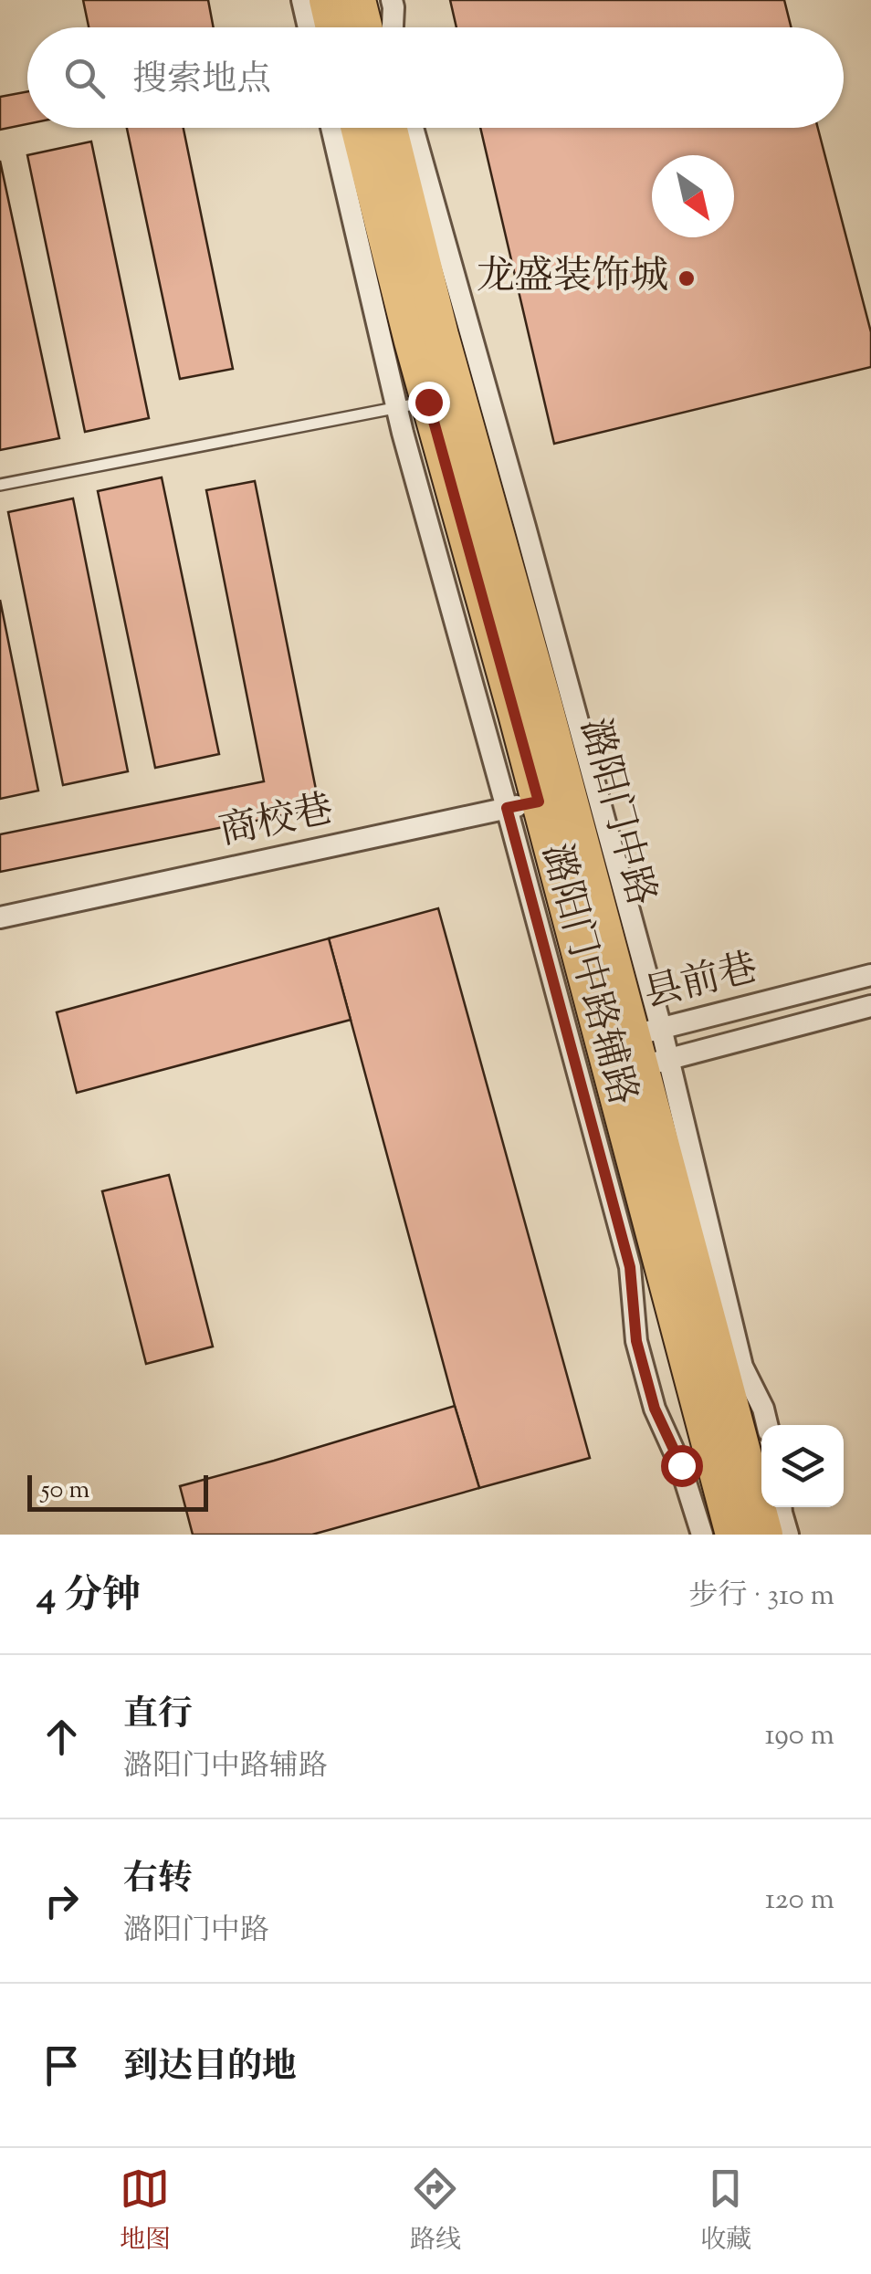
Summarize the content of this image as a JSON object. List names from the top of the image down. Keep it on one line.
{"streets":{"main road":["潞阳门中路"],"street":["商校巷","潞阳门中路辅路","县前巷"]},"crossings":[["潞阳门中路","商校巷"],["潞阳门中路","潞阳门中路辅路"],["潞阳门中路","县前巷"],["商校巷","潞阳门中路辅路"],["潞阳门中路辅路","县前巷"]],"places":["龙盛装饰城"],"scale_bar":"50 m","north":"bottom right","page":{"search":"搜索地点","scale":"50 m","heading":["4 分钟","步行 · 310 m"],"list":[["直行","潞阳门中路辅路","190 m"],["右转","潞阳门中路","120 m"],"到达目的地"],"nav":["地图","路线","收藏"]}}
